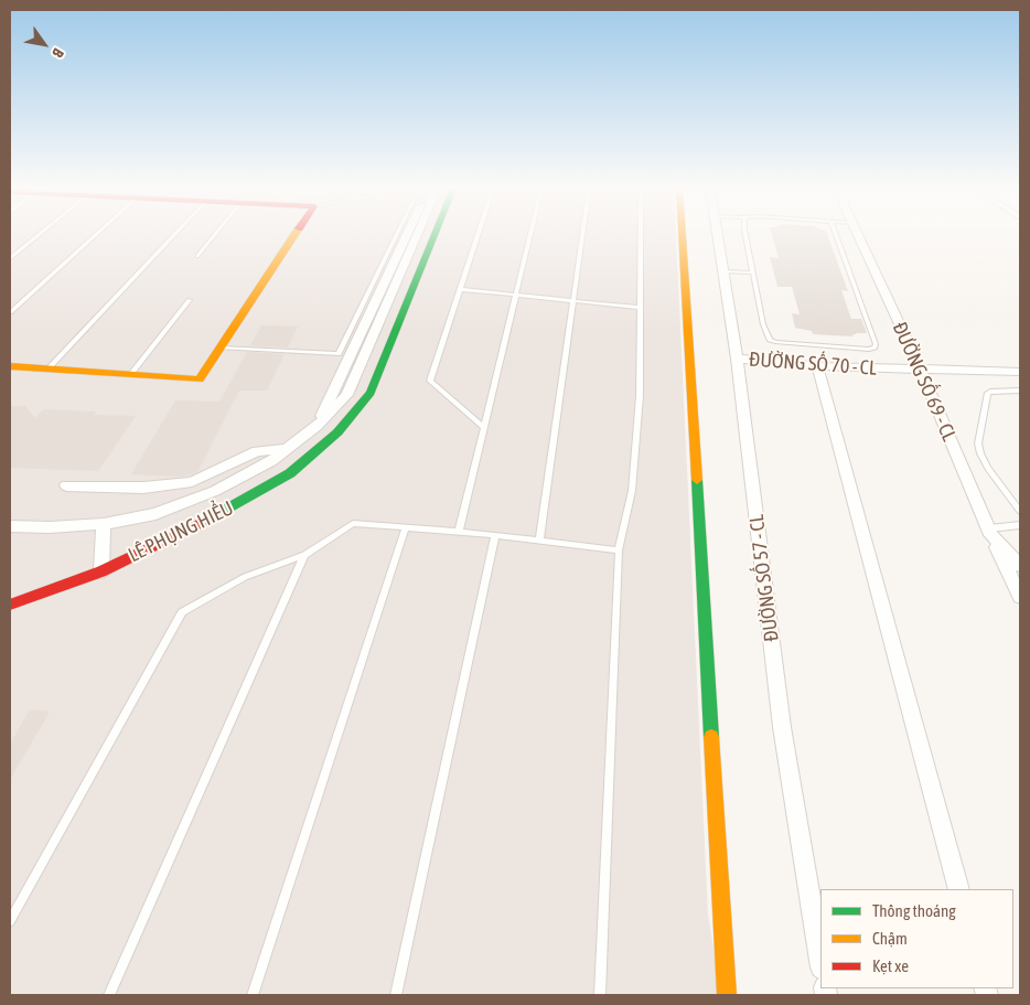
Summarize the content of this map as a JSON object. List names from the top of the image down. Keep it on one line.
{"streets":{"street":["ĐƯỜNG SỐ 70 - CL","ĐƯỜNG SỐ 69 - CL","LÊ PHỤNG HIỂU","ĐƯỜNG SỐ 57 - CL"]},"crossings":[["ĐƯỜNG SỐ 70 - CL","ĐƯỜNG SỐ 69 - CL"],["ĐƯỜNG SỐ 70 - CL","ĐƯỜNG SỐ 57 - CL"]],"legend":["Thông thoáng","Chậm","Kẹt xe"],"north":"bottom right"}
